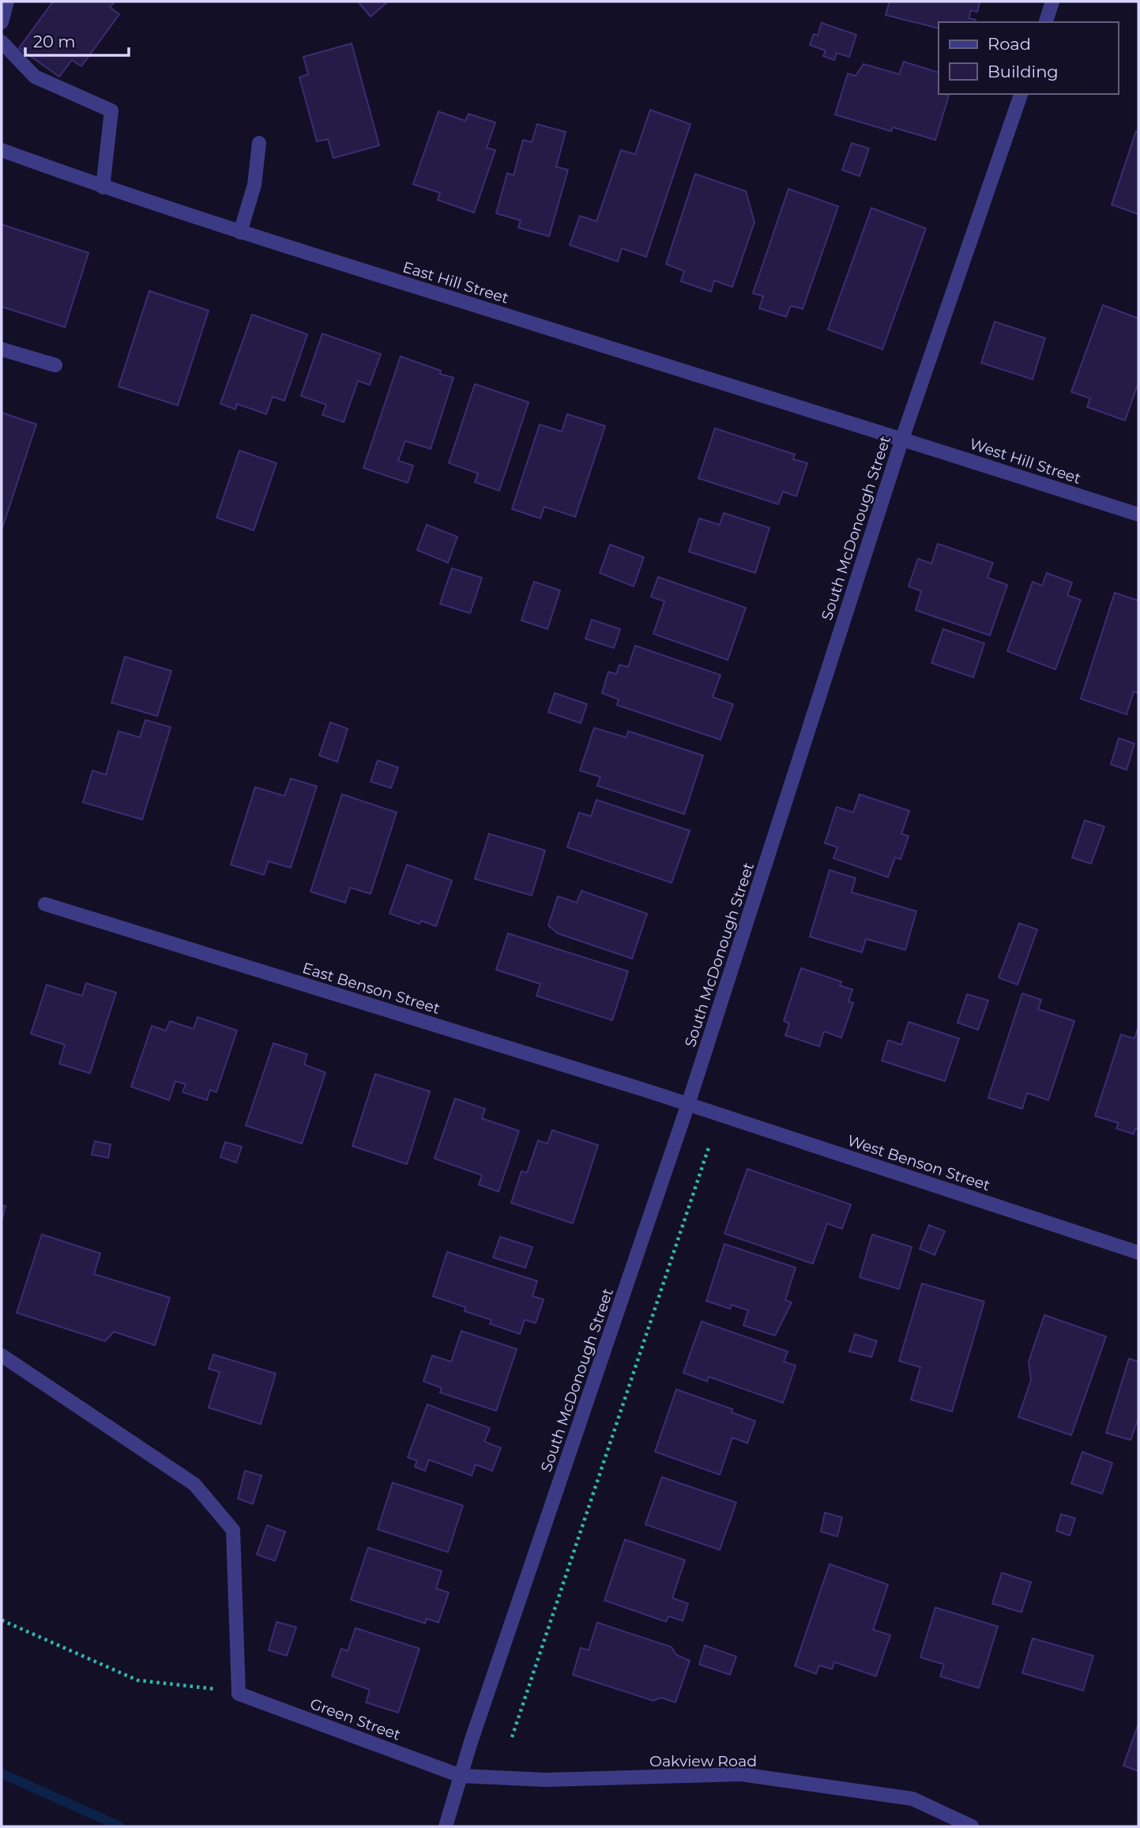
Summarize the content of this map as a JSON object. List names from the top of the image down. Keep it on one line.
{"streets":{"street":["East Hill Street","West Hill Street","South McDonough Street","East Benson Street","West Benson Street","Green Street","Oakview Road"]},"crossings":[["East Hill Street","West Hill Street"],["East Hill Street","South McDonough Street"],["West Hill Street","South McDonough Street"],["South McDonough Street","East Benson Street"],["South McDonough Street","West Benson Street"],["South McDonough Street","Green Street"],["South McDonough Street","Oakview Road"],["East Benson Street","West Benson Street"],["Green Street","Oakview Road"]],"legend":["Road","Building"],"scale_bar":"20 m"}
